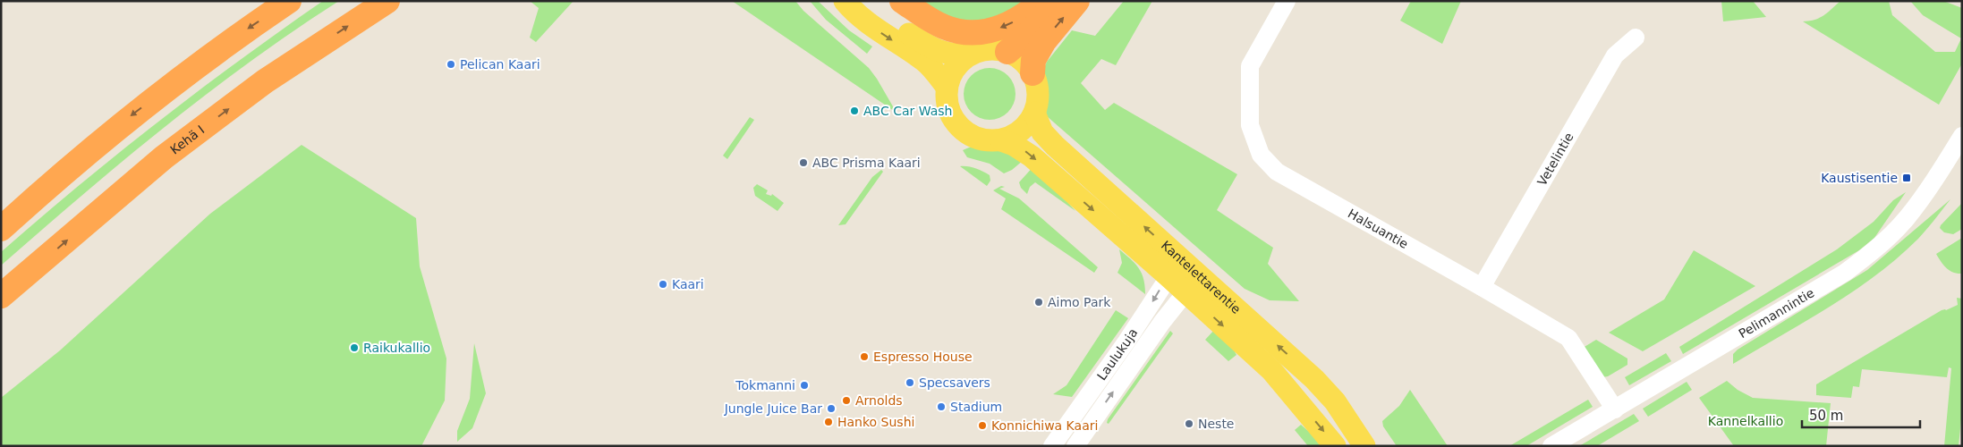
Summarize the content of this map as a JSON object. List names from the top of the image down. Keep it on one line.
{"streets":{"highway":["Kehä I"],"main road":["Kantelettarentie"],"street":["Vetelintie","Halsuantie","Pelimannintie","Laulukuja"]},"crossings":[["Vetelintie","Halsuantie"],["Halsuantie","Pelimannintie"],["Kantelettarentie","Laulukuja"]],"parks":["Kannelkallio"],"places":{"other":["Pelican Kaari","ABC Car Wash","ABC Prisma Kaari","Kaari","Aimo Park","Raikukallio","Espresso House","Specsavers","Tokmanni","Arnolds","Stadium","Jungle Juice Bar","Hanko Sushi","Neste","Konnichiwa Kaari"],"transit":["Kaustisentie"]},"scale_bar":"50 m"}
